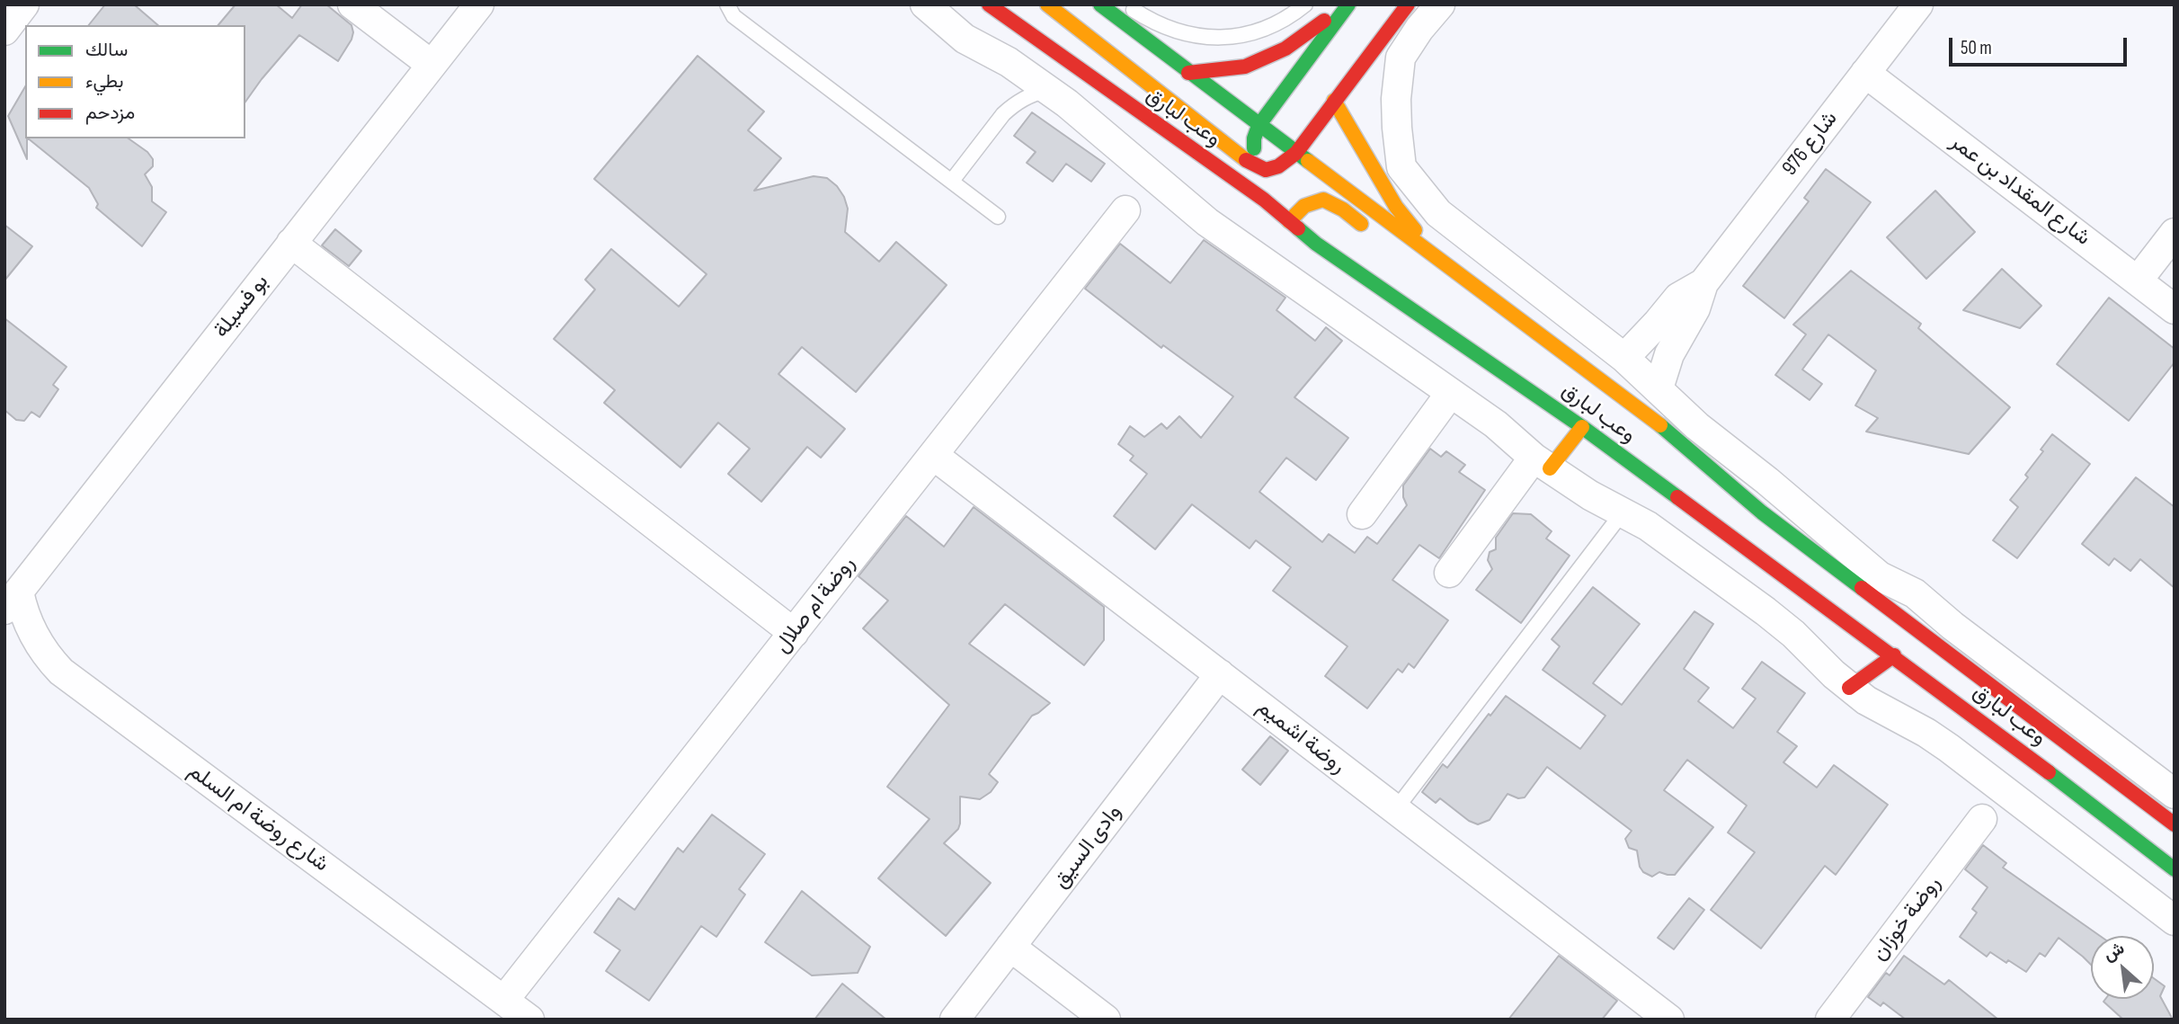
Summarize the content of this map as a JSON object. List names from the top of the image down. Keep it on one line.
{"streets":{"street":["وعب لبارق","شارع 976","شارع المقداد بن عمر","بو فسيلة","روضة ام صلال","روضة اشميم","شارع روضة ام السلم","وادى السيق","روضة خوزان"]},"crossings":[["شارع 976","شارع المقداد بن عمر"],["بو فسيلة","شارع روضة ام السلم"],["روضة ام صلال","روضة اشميم"],["روضة ام صلال","شارع روضة ام السلم"],["روضة اشميم","وادى السيق"]],"legend":["سالك","بطيء","مزدحم"],"scale_bar":"50 m","north":"top left"}
